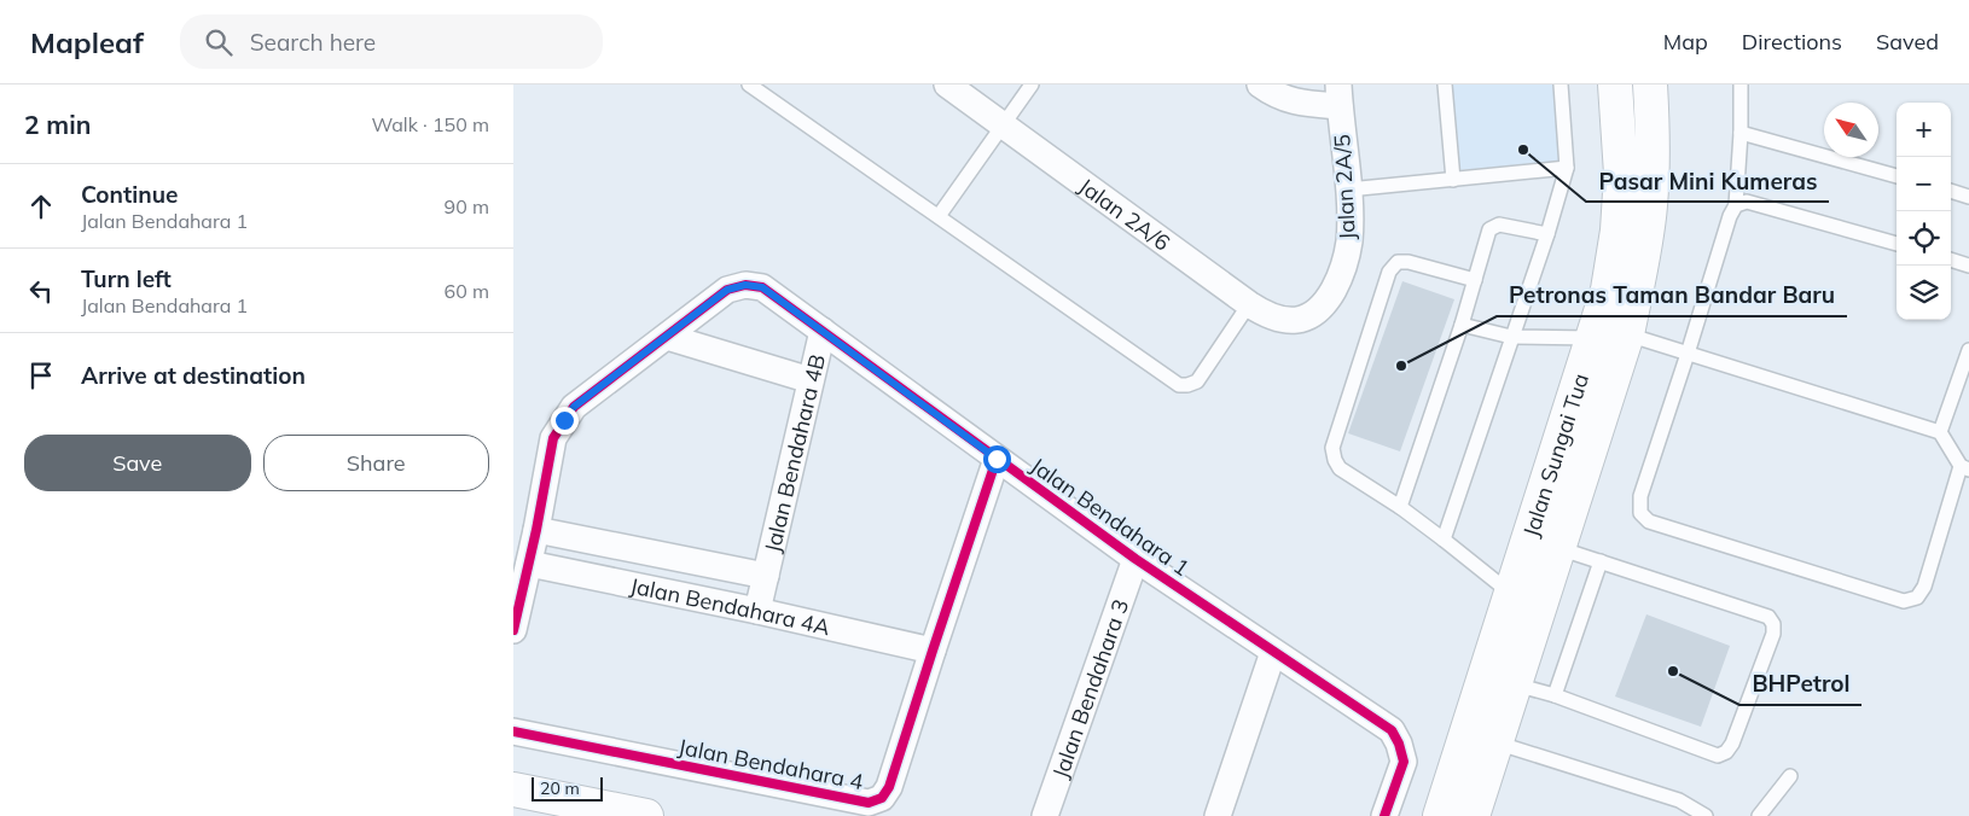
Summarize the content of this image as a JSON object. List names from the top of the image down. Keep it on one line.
{"streets":{"main road":["Jalan Sungai Tua"],"street":["Jalan 2A/5","Jalan 2A/6","Jalan Bendahara 4B","Jalan Bendahara 1","Jalan Bendahara 4A","Jalan Bendahara 3","Jalan Bendahara 4"]},"crossings":[["Jalan 2A/5","Jalan 2A/6"],["Jalan Bendahara 4B","Jalan Bendahara 1"],["Jalan Bendahara 4B","Jalan Bendahara 4A"],["Jalan Bendahara 1","Jalan Bendahara 4A"],["Jalan Bendahara 1","Jalan Bendahara 3"],["Jalan Bendahara 1","Jalan Bendahara 4"],["Jalan Bendahara 4A","Jalan Bendahara 4"]],"places":["Pasar Mini Kumeras","Petronas Taman Bandar Baru","BHPetrol"],"scale_bar":"20 m","north":"top left","page":{"header":"Mapleaf","search":"Search here","nav":["Map","Directions","Saved"],"heading":["2 min","Walk · 150 m"],"map_buttons":["+","−"],"list":[["Continue","Jalan Bendahara 1","90 m"],["Turn left","Jalan Bendahara 1","60 m"],"Arrive at destination"],"buttons":["Save","Share"],"scale":"20 m"}}
